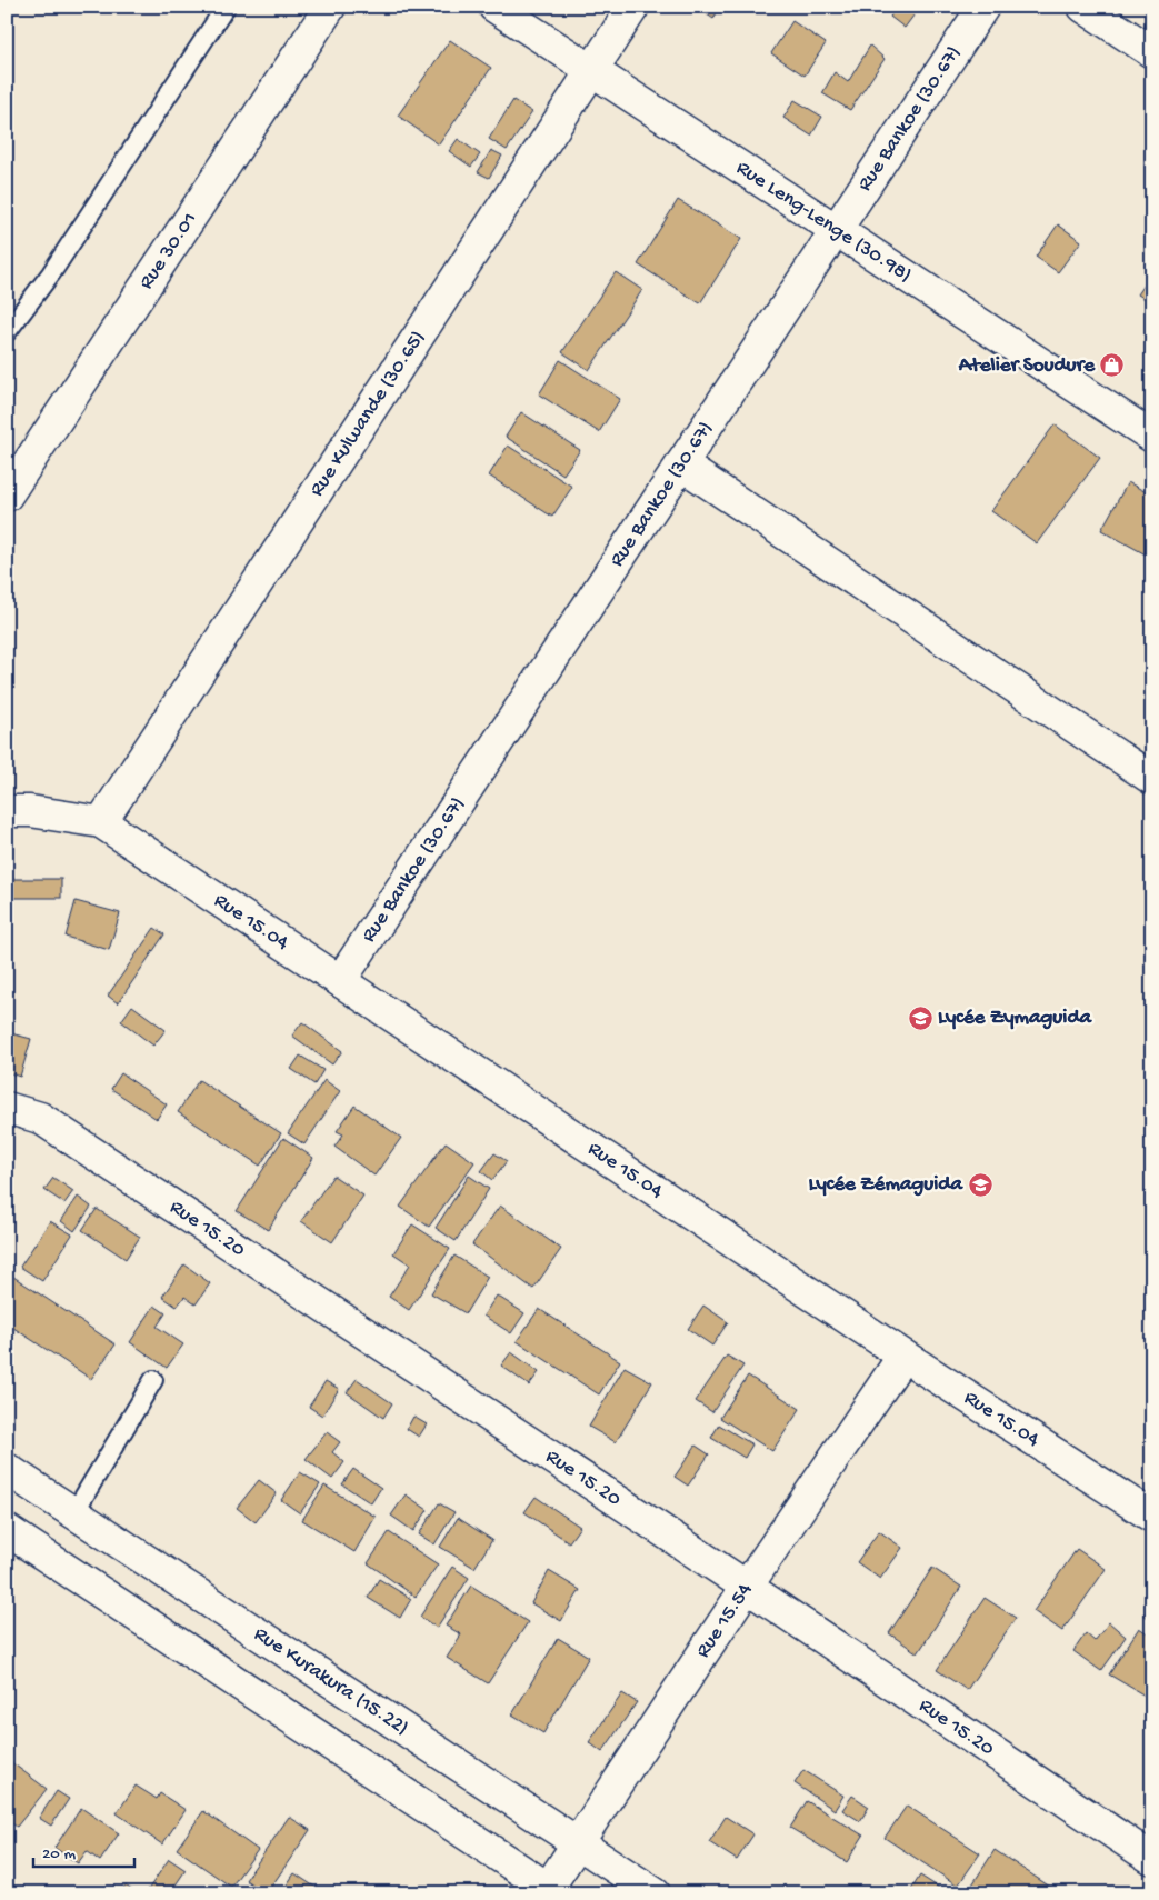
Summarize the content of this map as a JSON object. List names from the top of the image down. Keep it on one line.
{"streets":{"street":["Rue Bankoe (30.67)","Rue Leng-Lenge (30.98)","Rue 30.01","Rue Kulwande (30.65)","Rue 15.04","Rue 15.20","Rue 15.54","Rue Kurakura (15.22)"]},"crossings":[["Rue Bankoe (30.67)","Rue Leng-Lenge (30.98)"],["Rue Bankoe (30.67)","Rue 15.04"],["Rue Leng-Lenge (30.98)","Rue Kulwande (30.65)"],["Rue Kulwande (30.65)","Rue 15.04"],["Rue 15.04","Rue 15.54"],["Rue 15.20","Rue 15.54"],["Rue 15.54","Rue Kurakura (15.22)"]],"places":{"shop":["Atelier Soudure"],"school or university":["Lycée Zymaguida","Lycée Zémaguida"]},"scale_bar":"20 m"}
